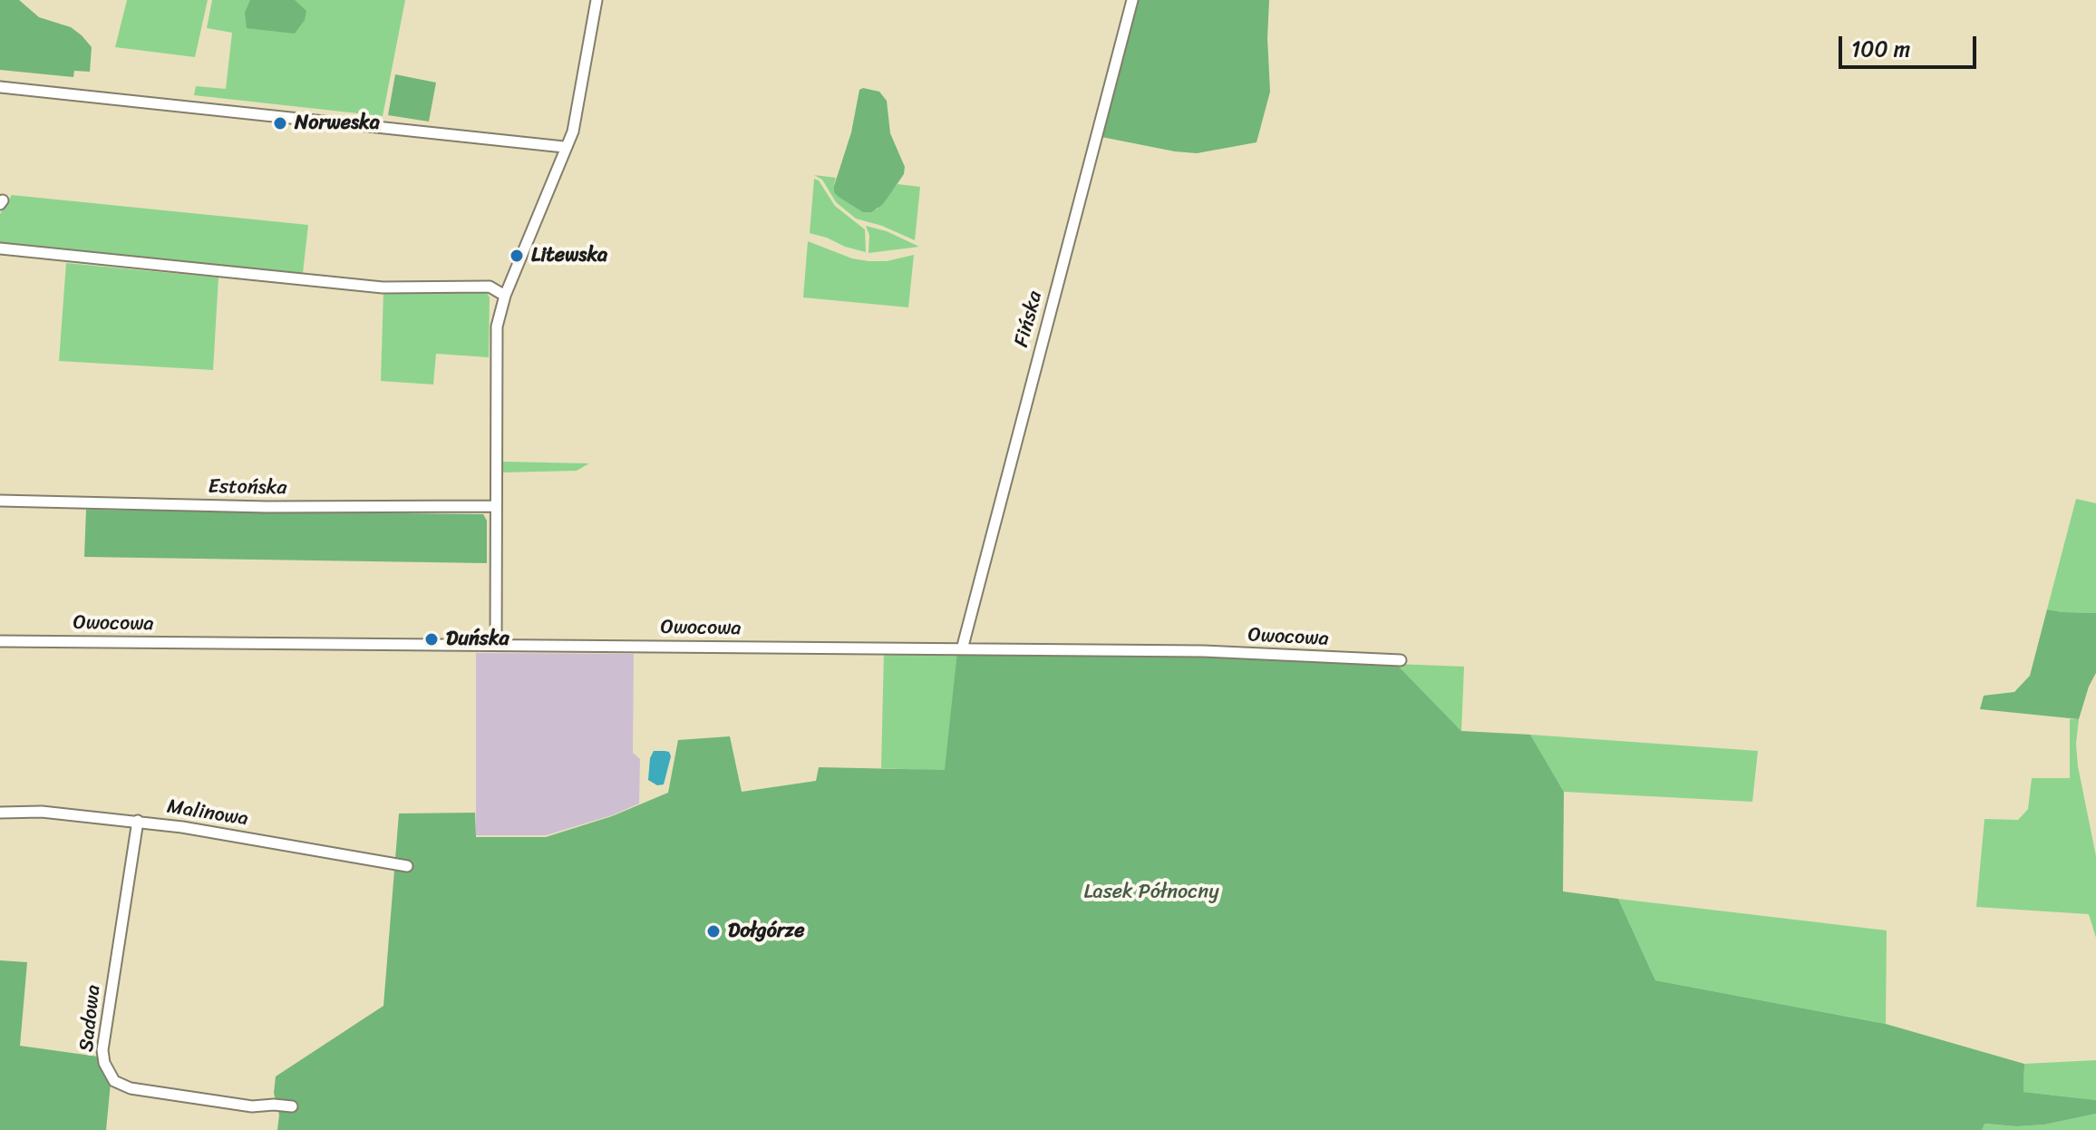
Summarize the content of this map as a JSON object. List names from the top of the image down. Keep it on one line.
{"streets":{"street":["Fińska","Estońska","Owocowa","Malinowa","Sadowa"]},"crossings":[["Fińska","Owocowa"],["Malinowa","Sadowa"]],"parks":["Lasek Północny"],"places":["Norweska","Litewska","Duńska","Dołgórze"],"scale_bar":"100 m"}
